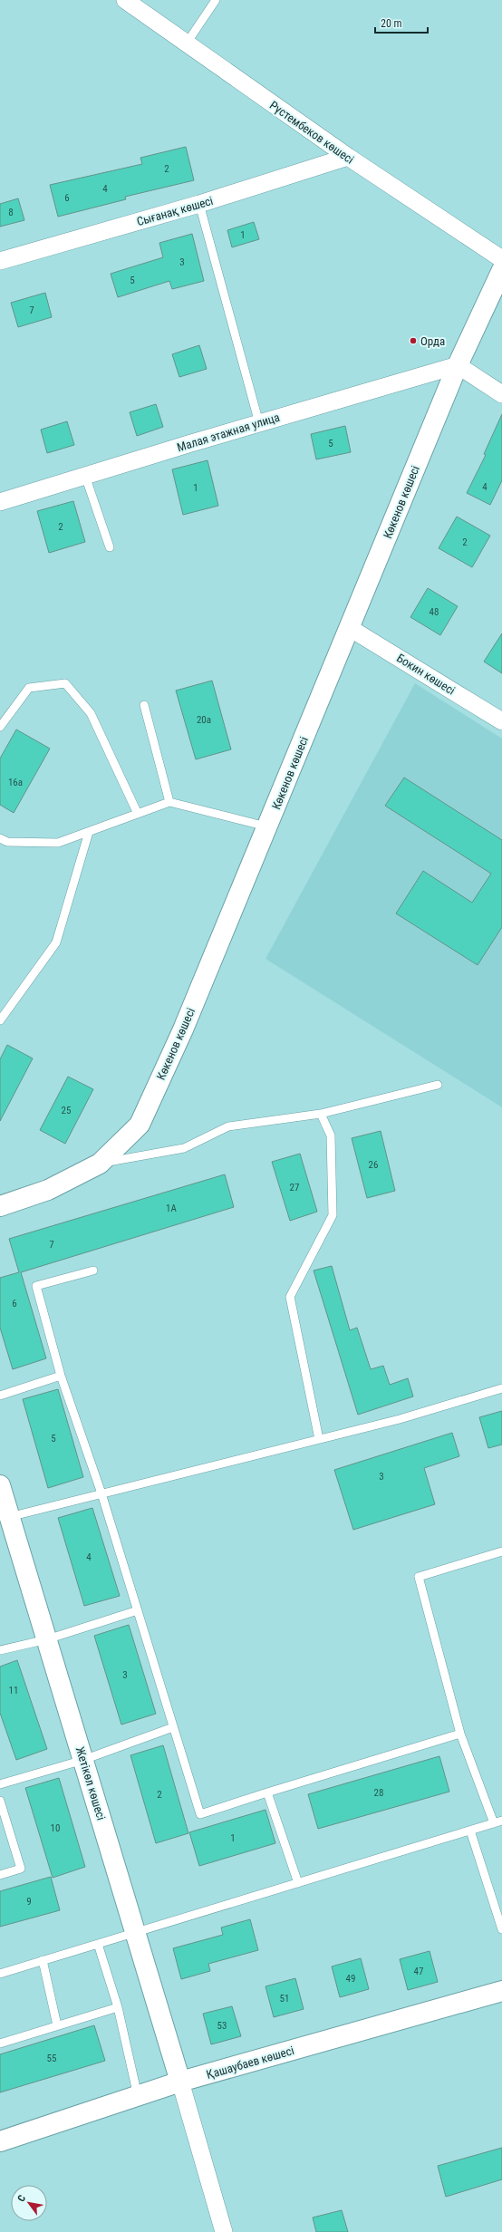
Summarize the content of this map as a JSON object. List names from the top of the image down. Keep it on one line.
{"streets":{"street":["Рүстембеков көшесі","Сығанақ көшесі","Малая этажная улица","Көкенов көшесі","Бокин көшесі","Жетікөл көшесі","Қашаубаев көшесі"]},"crossings":[["Рүстембеков көшесі","Сығанақ көшесі"],["Малая этажная улица","Көкенов көшесі"],["Көкенов көшесі","Бокин көшесі"],["Жетікөл көшесі","Қашаубаев көшесі"]],"places":["Орда"],"house_numbers":["2","4","6","8","1","3","5","7","5","4","1","2","2","48","20а","16а","25","26","27","1А","7","6","5","3","4","3","11","28","2","10","1","9","47","49","51","53","55"],"scale_bar":"20 m","north":"top left"}
